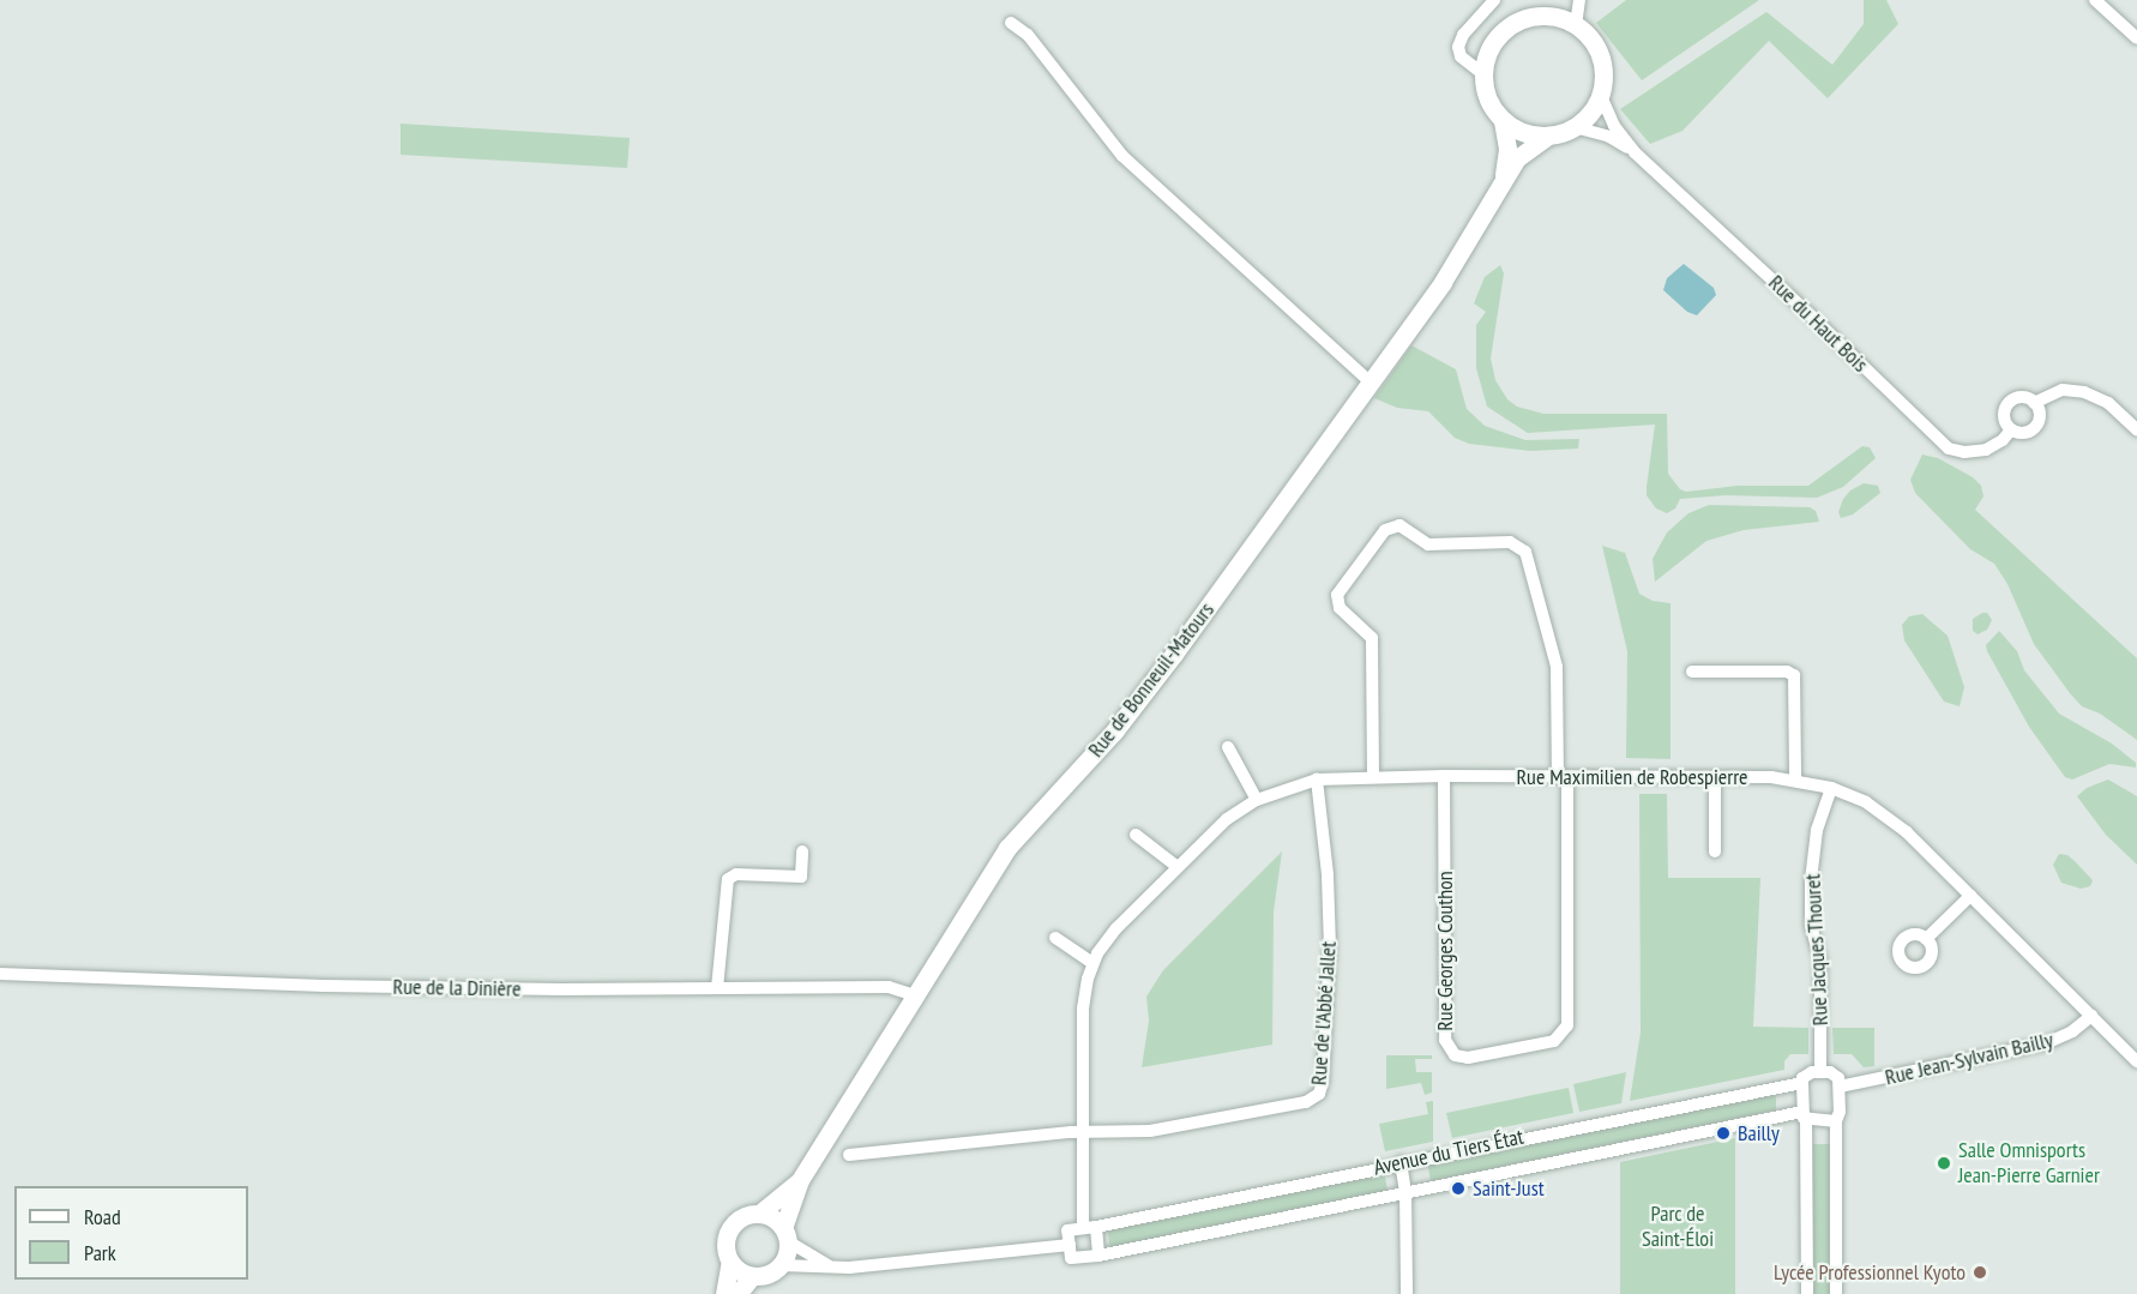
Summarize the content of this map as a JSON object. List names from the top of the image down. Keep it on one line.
{"streets":{"main road":["Rue de Bonneuil-Matours"],"street":["Rue du Haut Bois","Rue Maximilien de Robespierre","Rue Jacques Thouret","Rue Georges Couthon","Rue de la Dinière","Rue de l'Abbé Jallet","Rue Jean-Sylvain Bailly","Avenue du Tiers État"]},"crossings":[["Rue du Haut Bois","Rue de Bonneuil-Matours"],["Rue de Bonneuil-Matours","Rue de la Dinière"],["Rue Maximilien de Robespierre","Rue Jacques Thouret"],["Rue Maximilien de Robespierre","Rue Georges Couthon"],["Rue Maximilien de Robespierre","Rue de l'Abbé Jallet"],["Rue Maximilien de Robespierre","Rue Jean-Sylvain Bailly"],["Rue Maximilien de Robespierre","Avenue du Tiers État"],["Rue Jacques Thouret","Rue Jean-Sylvain Bailly"],["Rue Jacques Thouret","Avenue du Tiers État"],["Rue Jean-Sylvain Bailly","Avenue du Tiers État"]],"parks":["Parc de Saint-Éloi"],"places":["Bailly","Salle Omnisports Jean-Pierre Garnier","Saint-Just","Lycée Professionnel Kyoto"],"legend":["Road","Park"]}
